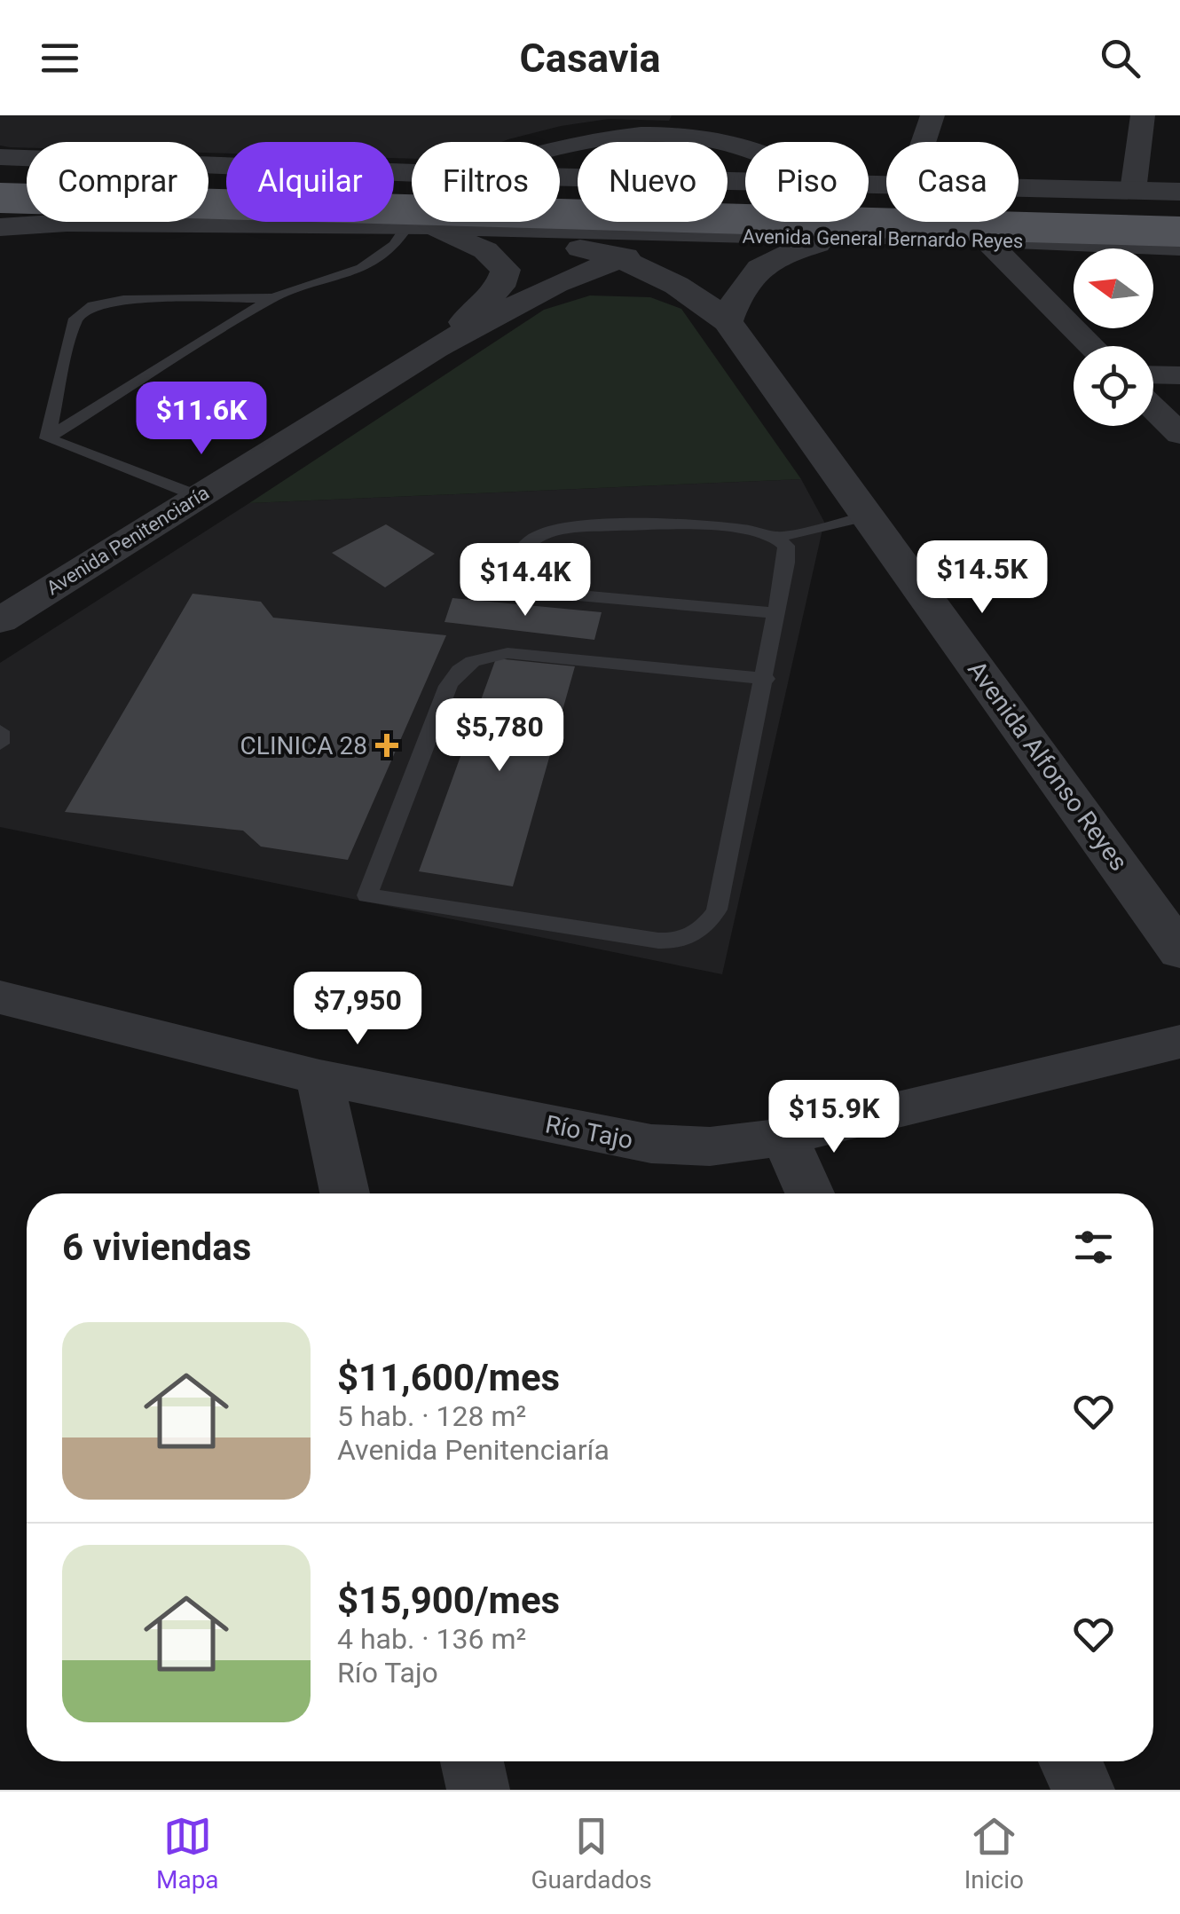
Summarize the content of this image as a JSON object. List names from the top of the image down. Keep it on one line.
{"streets":{"main road":["Avenida General Bernardo Reyes"],"street":["Avenida Penitenciaría","Avenida Alfonso Reyes","Río Tajo"]},"crossings":[["Avenida General Bernardo Reyes","Avenida Penitenciaría"],["Avenida General Bernardo Reyes","Avenida Alfonso Reyes"],["Avenida Penitenciaría","Avenida Alfonso Reyes"]],"places":{"health":["CLINICA 28"]},"north":"left","page":{"header":"Casavia","chip":["Comprar","Alquilar","Filtros","Nuevo","Piso","Casa"],"price":["$11.6K","$14.5K","$14.4K","$5,780","$7,950","$15.9K"],"heading":"6 viviendas","list":[{"name":"$11,600/mes","note":"5 hab. · 128 m² · Avenida Penitenciaría"},{"name":"$15,900/mes","note":"4 hab. · 136 m² · Río Tajo"}],"tabs":["Mapa","Guardados","Inicio"]}}
